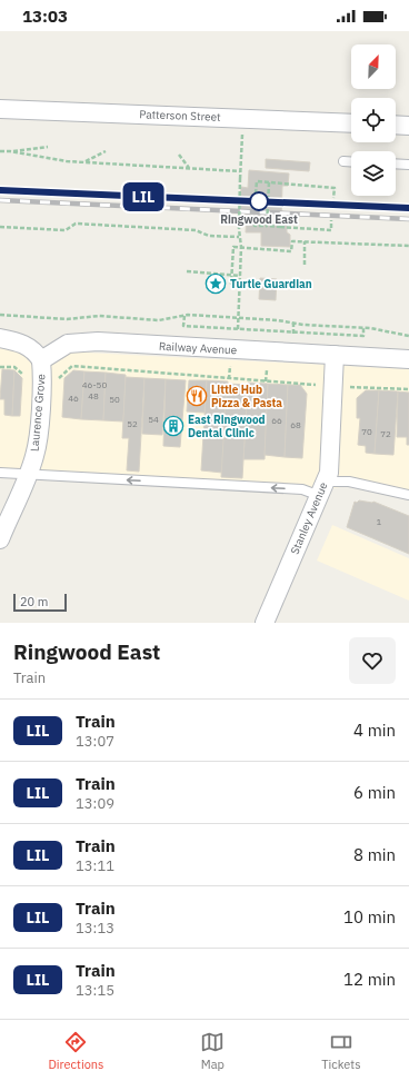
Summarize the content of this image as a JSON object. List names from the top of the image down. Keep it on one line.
{"streets":{"street":["Patterson Street","Railway Avenue","Laurence Grove","Stanley Avenue"]},"crossings":[["Railway Avenue","Laurence Grove"],["Railway Avenue","Stanley Avenue"]],"places":{"other":["Ringwood East"],"place":["Turtle Guardian"],"restaurant":["Little Hub Pizza & Pasta"],"building":["East Ringwood Dental Clinic"]},"house_numbers":["46-50","48","46","50","54","66","52","68","70","72","1"],"scale_bar":"20 m","north":"top right","page":{"status":"13:03","on_map":"LIL","scale":"20 m","heading":["Ringwood East","Train"],"list":[{"mark":"LIL","name":"Train","note":"13:07","value":"4 min"},{"mark":"LIL","name":"Train","note":"13:09","value":"6 min"},{"mark":"LIL","name":"Train","note":"13:11","value":"8 min"},{"mark":"LIL","name":"Train","note":"13:13","value":"10 min"},{"mark":"LIL","name":"Train","note":"13:15","value":"12 min"}],"tabs":["Directions","Map","Tickets"]}}
